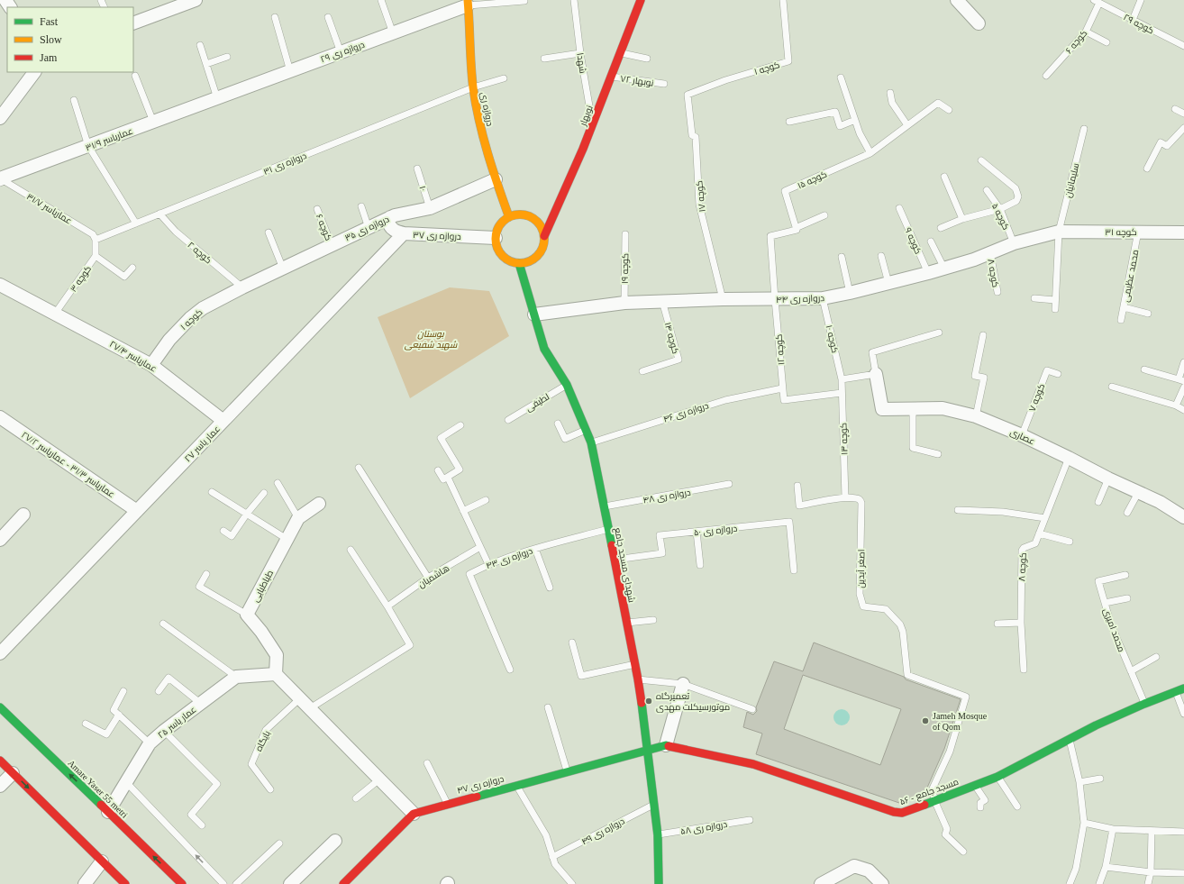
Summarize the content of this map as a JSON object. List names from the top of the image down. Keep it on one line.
{"streets":{"main road":["دروازه ری","نوبهار","شهدای مسجد جامع","دروازه ری ۴۷","Amare Yaser 55 metri","۵۶ - مسجد جامع"],"street":["دروازه ری ۲۹","کوچه ۱","عماریاسر ۳۱/۹","دروازه ری ۳۵","کوچه ۳۱","دروازه ری ۳۷","دروازه ری ۴۴","عماریاسر ۲۷/۴","عصاری","عمار یاسر ۲۷","عماریاسر ۳۱/۳ - عماریاسر ۲۷/۲","طباطبایی","عمار یاسر ۲۵"],"lane":["کوچه ۲۹","کوچه ۶","شهدا","نوبهار ۷۲","دروازه ری ۳۱","کوچه ۱۵","سلیمانیان","۱۰","کوچه ۱۷","عماریاسر ۳۱/۷","کوچه ۵","کوچه ۹","کوچه ۲","کوچه ۱۹","کوچه ۸","محمد عظیمی","کوچه ۳","کوچه ۱۴","کوچه ۱۰","کوچه ۱۲","کوچه ۷","لطیفی","دروازه ری ۴۶","کوچه ۱۳","دروازه ری ۴۸","دروازه ری ۵۰","دروازه ری ۴۳","اصغر آیدین","هاشمیان","محمد امیری","بایگاه","دروازه ری ۵۸","دروازه ری ۴۹"]},"crossings":[["کوچه ۲۹","کوچه ۶"],["کوچه ۶","دروازه ری ۳۵"],["دروازه ری ۲۹","دروازه ری"],["دروازه ری ۲۹","عماریاسر ۳۱/۹"],["شهدا","نوبهار"],["کوچه ۱","کوچه ۱۷"],["کوچه ۱","دروازه ری ۳۵"],["کوچه ۱","کوچه ۲"],["کوچه ۱","عماریاسر ۲۷/۴"],["نوبهار ۷۲","نوبهار"],["دروازه ری","نوبهار"],["دروازه ری","دروازه ری ۳۱"],["دروازه ری","دروازه ری ۳۵"],["دروازه ری","دروازه ری ۳۷"],["دروازه ری","شهدای مسجد جامع"],["نوبهار","دروازه ری ۳۷"],["نوبهار","شهدای مسجد جامع"],["دروازه ری ۳۱","عماریاسر ۳۱/۷"],["دروازه ری ۳۱","کوچه ۲"],["دروازه ری ۳۱","کوچه ۳"],["سلیمانیان","کوچه ۳۱"],["سلیمانیان","دروازه ری ۴۴"],["۱۰","دروازه ری ۳۵"],["کوچه ۱۷","دروازه ری ۴۴"],["عماریاسر ۳۱/۷","کوچه ۳"],["کوچه ۵","دروازه ری ۴۴"],["دروازه ری ۳۵","دروازه ری ۳۷"],["دروازه ری ۳۵","کوچه ۲"],["کوچه ۳۱","محمد عظیمی"],["کوچه ۳۱","دروازه ری ۴۴"],["دروازه ری ۳۷","عمار یاسر ۲۷"],["دروازه ری ۳۷","شهدای مسجد جامع"],["کوچه ۹","دروازه ری ۴۴"],["کوچه ۱۹","دروازه ری ۴۴"],["کوچه ۸","دروازه ری ۴۴"],["کوچه ۸","عصاری"],["کوچه ۳","عماریاسر ۲۷/۴"],["دروازه ری ۴۴","کوچه ۱۴"],["دروازه ری ۴۴","کوچه ۱۰"],["دروازه ری ۴۴","کوچه ۱۲"],["دروازه ری ۴۴","شهدای مسجد جامع"],["کوچه ۱۰","کوچه ۱۳"],["کوچه ۱۲","دروازه ری ۴۶"],["کوچه ۱۲","کوچه ۱۳"],["عماریاسر ۲۷/۴","عمار یاسر ۲۷"],["کوچه ۷","عصاری"],["لطیفی","شهدای مسجد جامع"],["دروازه ری ۴۶","شهدای مسجد جامع"],["کوچه ۱۳","اصغر آیدین"],["عمار یاسر ۲۷","عماریاسر ۳۱/۳ - عماریاسر ۲۷/۲"],["دروازه ری ۴۸","شهدای مسجد جامع"],["دروازه ری ۵۰","شهدای مسجد جامع"],["دروازه ری ۴۳","شهدای مسجد جامع"],["شهدای مسجد جامع","دروازه ری ۴۷"],["شهدای مسجد جامع","۵۶ - مسجد جامع"],["شهدای مسجد جامع","دروازه ری ۵۸"],["شهدای مسجد جامع","دروازه ری ۴۹"],["اصغر آیدین","۵۶ - مسجد جامع"],["محمد امیری","۵۶ - مسجد جامع"],["عمار یاسر ۲۵","Amare Yaser 55 metri"],["دروازه ری ۴۷","۵۶ - مسجد جامع"]],"parks":["بوستان شهید شفیعی"],"places":["تعمیرگاه موتورسیکلت مهدی","Jameh Mosque of Qom"],"legend":["Fast","Slow","Jam"]}
